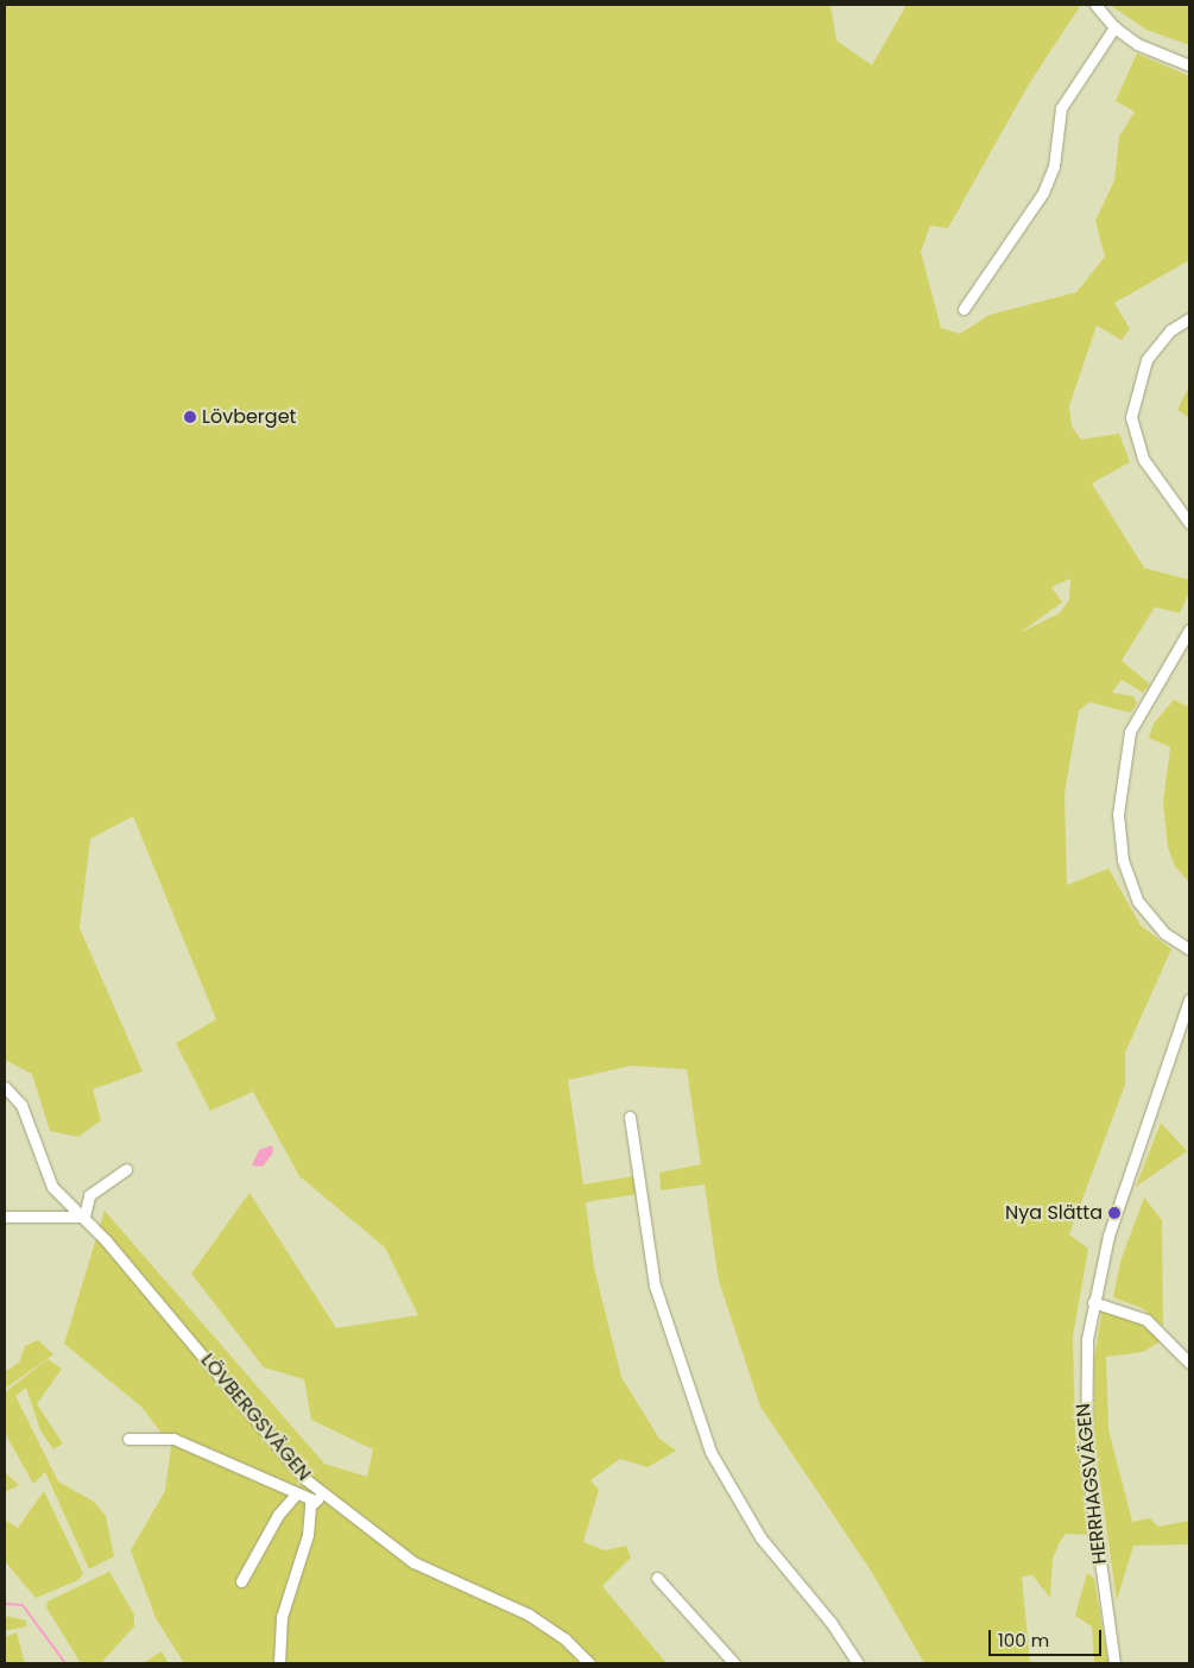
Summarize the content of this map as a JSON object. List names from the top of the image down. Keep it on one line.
{"streets":{"street":["LÖVBERGSVÄGEN","HERRHAGSVÄGEN"]},"places":["Lövberget","Nya Slätta"],"scale_bar":"100 m"}
